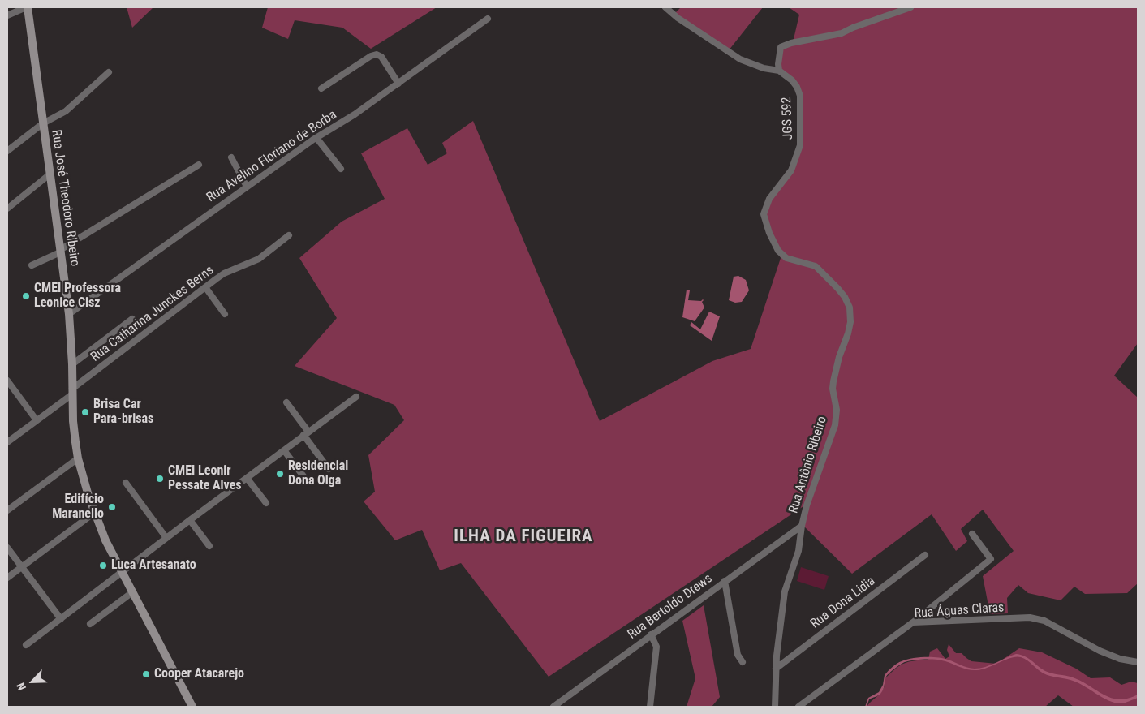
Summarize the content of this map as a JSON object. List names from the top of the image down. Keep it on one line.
{"streets":{"main road":["Rua José Theodoro Ribeiro"],"street":["JGS 592","Rua Avelino Floriano de Borba","Rua Catharina Junckes Berns","Rua Antônio Ribeiro","Rua Dona Lidia","Rua Bertoldo Drews","Rua Águas Claras"]},"crossings":[["JGS 592","Rua Antônio Ribeiro"],["Rua Avelino Floriano de Borba","Rua José Theodoro Ribeiro"],["Rua José Theodoro Ribeiro","Rua Catharina Junckes Berns"],["Rua Antônio Ribeiro","Rua Dona Lidia"],["Rua Antônio Ribeiro","Rua Bertoldo Drews"]],"districts":["ILHA DA FIGUEIRA"],"places":["CMEI Professora Leonice Cisz","Brisa Car Para-brisas","Residencial Dona Olga","CMEI Leonir Pessate Alves","Edifício Maranello","Luca Artesanato","Cooper Atacarejo"],"north":"bottom left"}
